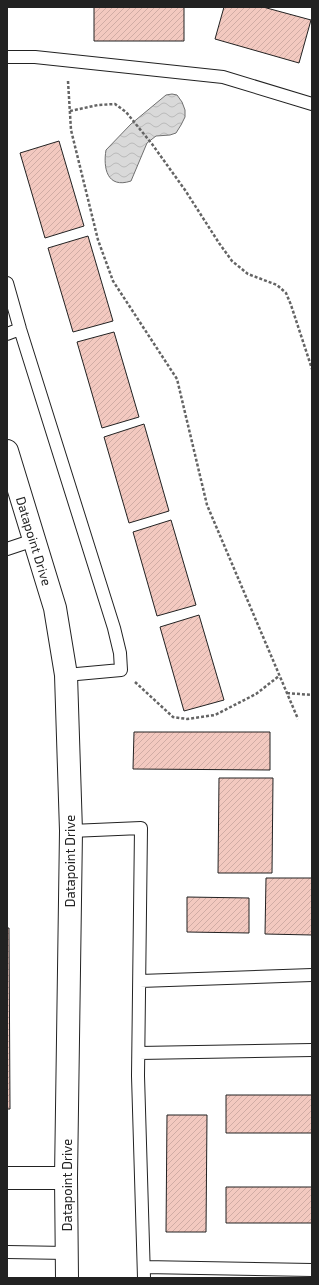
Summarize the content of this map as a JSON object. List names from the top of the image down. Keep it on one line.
{"streets":{"street":["Datapoint Drive"]}}
